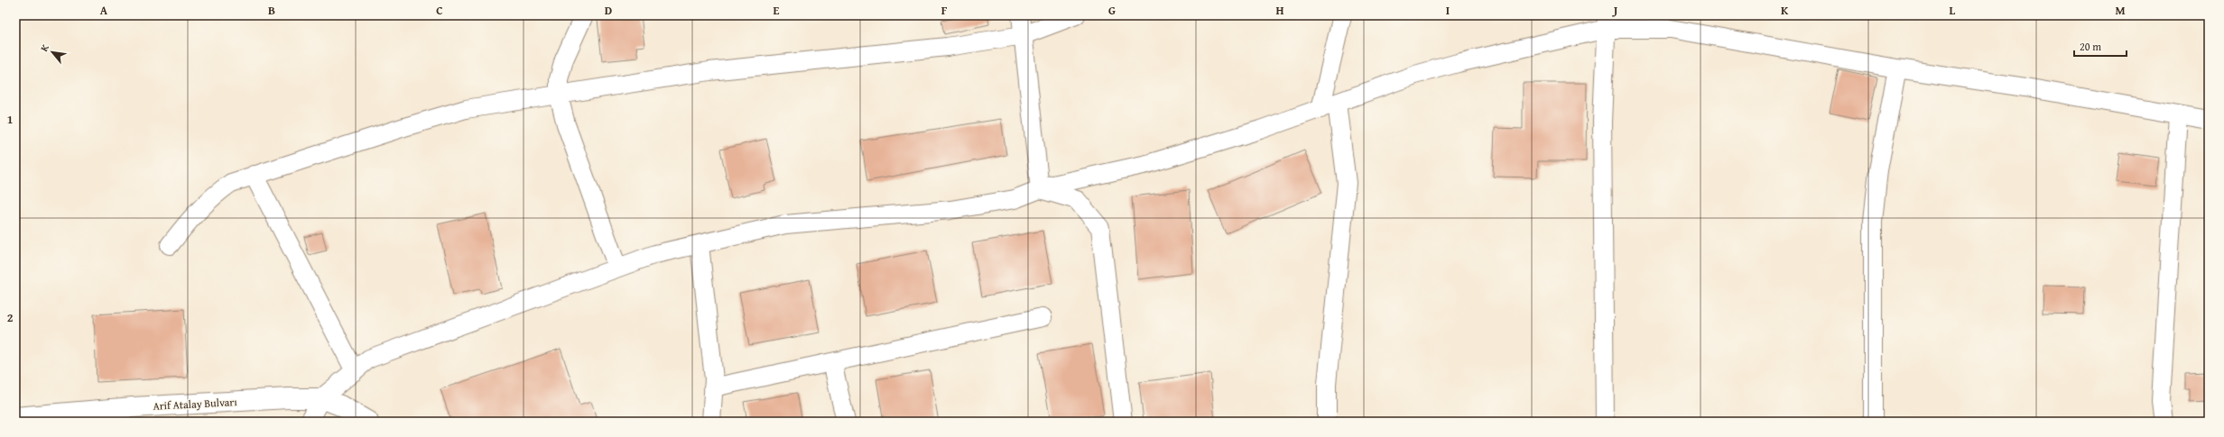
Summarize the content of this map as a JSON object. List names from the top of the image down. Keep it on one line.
{"streets":{"main road":["Arif Atalay Bulvarı"]},"scale_bar":"20 m","north":"top left","grid":{"columns":["A","B","C","D","E","F","G","H","I","J","K","L","M"],"rows":["1","2"]}}
